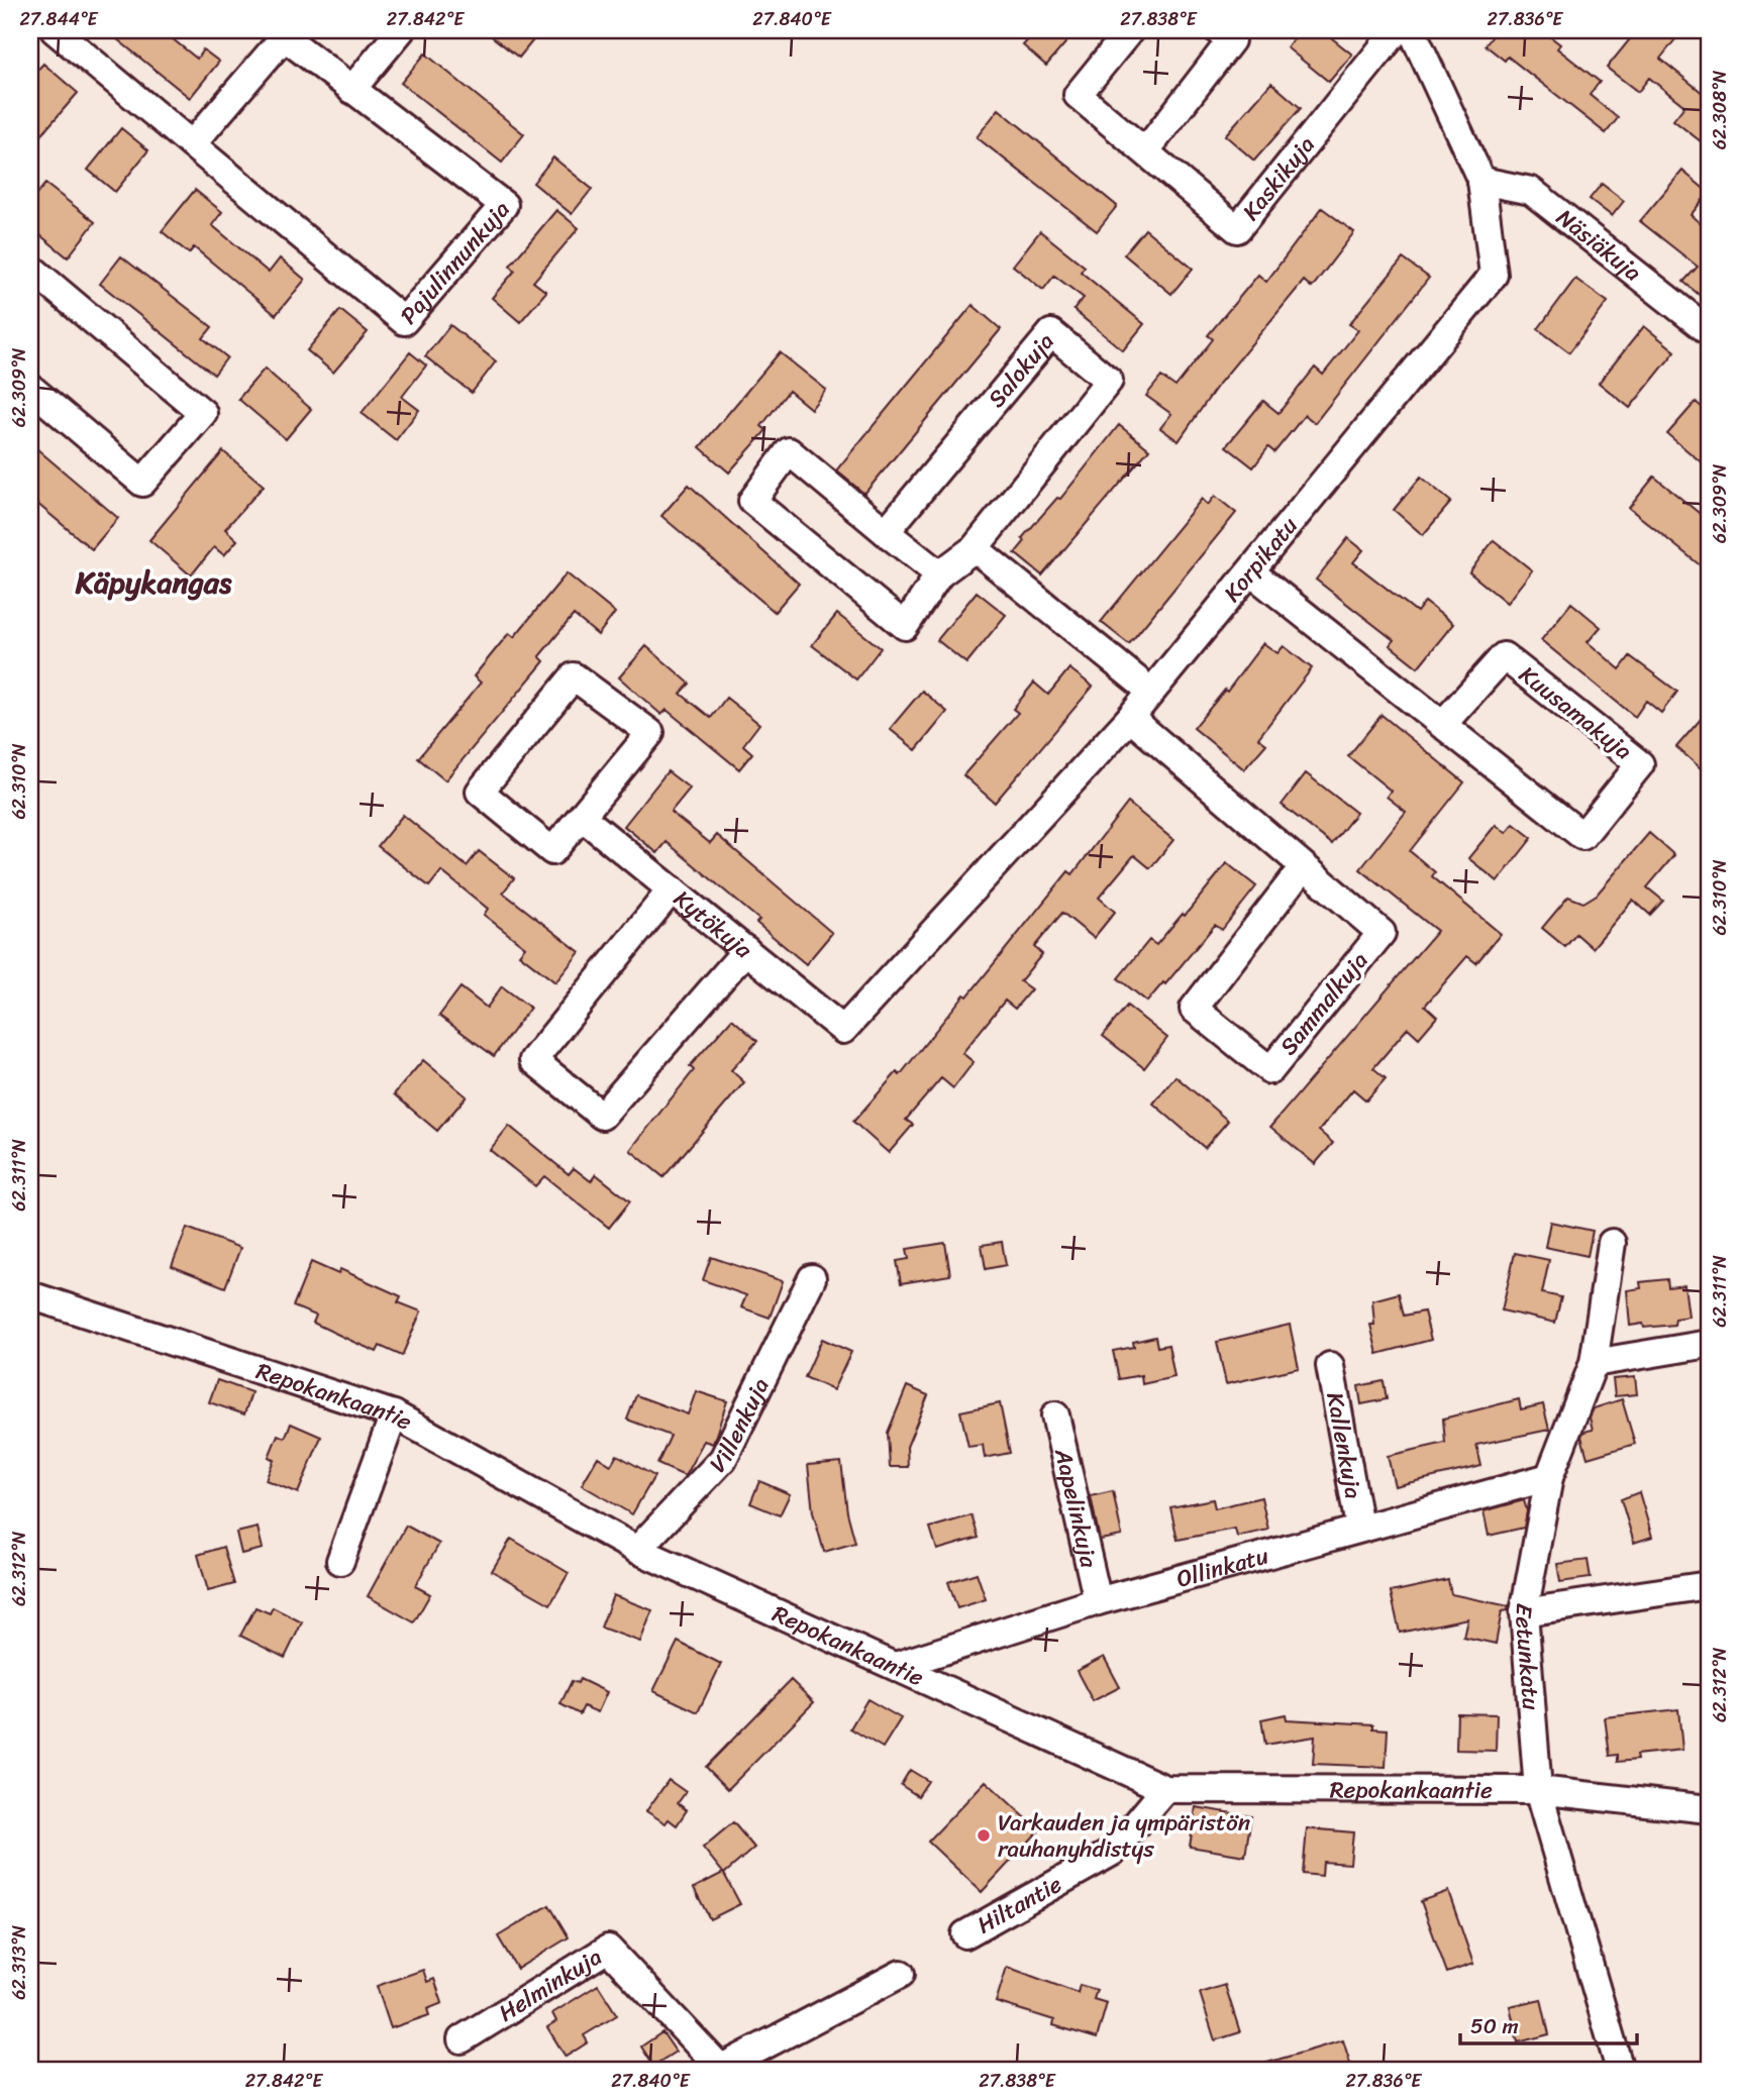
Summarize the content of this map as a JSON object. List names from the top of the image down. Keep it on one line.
{"streets":{"street":["Kaskikuja","Näsiäkuja","Pajulinnunkuja","Salokuja","Korpikatu","Kuusamakuja","Kytökuja","Sammalkuja","Repokankaantie","Villenkuja","Kallenkuja","Aapelinkuja","Ollinkatu","Eetunkatu","Hiltantie","Helminkuja"]},"crossings":[["Näsiäkuja","Korpikatu"],["Korpikatu","Kuusamakuja"],["Korpikatu","Kytökuja"],["Korpikatu","Sammalkuja"],["Repokankaantie","Villenkuja"],["Repokankaantie","Ollinkatu"],["Repokankaantie","Eetunkatu"],["Repokankaantie","Hiltantie"],["Kallenkuja","Ollinkatu"],["Aapelinkuja","Ollinkatu"],["Ollinkatu","Eetunkatu"]],"districts":["Käpykangas"],"places":["Varkauden ja ympäristön rauhanyhdistys"],"scale_bar":"50 m","coordinates":["27.844°E","27.842°E","27.840°E","27.838°E","27.836°E","62.308°N","62.309°N","62.310°N","62.311°N","62.312°N","62.313°N"]}
